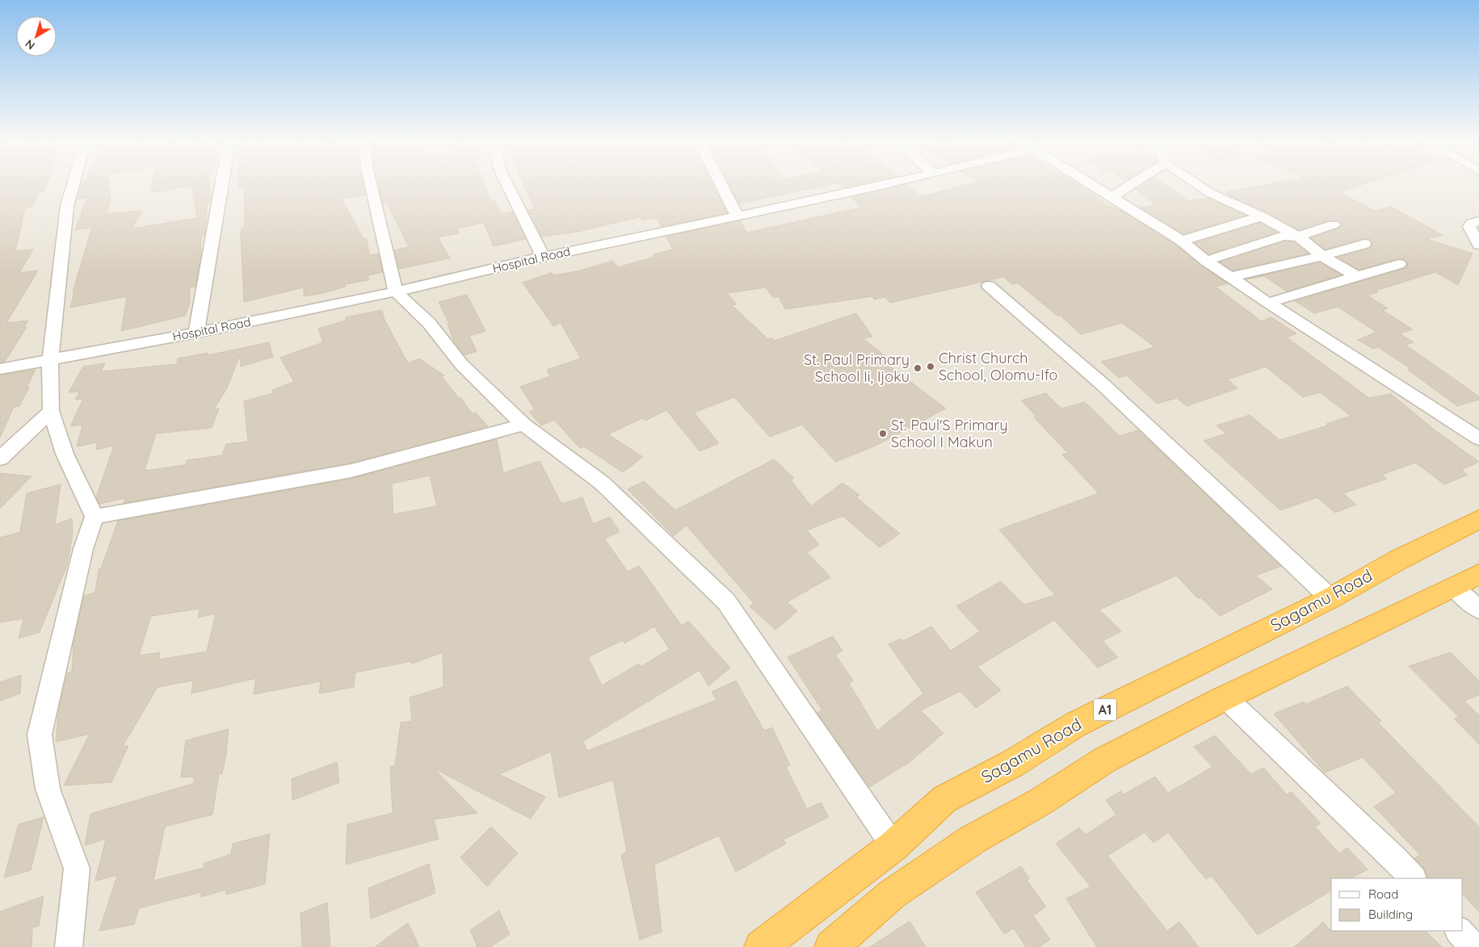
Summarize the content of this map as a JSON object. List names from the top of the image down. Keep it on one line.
{"streets":{"highway":["Sagamu Road","A1"],"street":["Hospital Road"]},"places":["Christ Church School, Olomu-Ifo","St. Paul Primary School Ii, Ijoku","St. Paul'S Primary School I Makun"],"legend":["Road","Building"],"north":"bottom left"}
